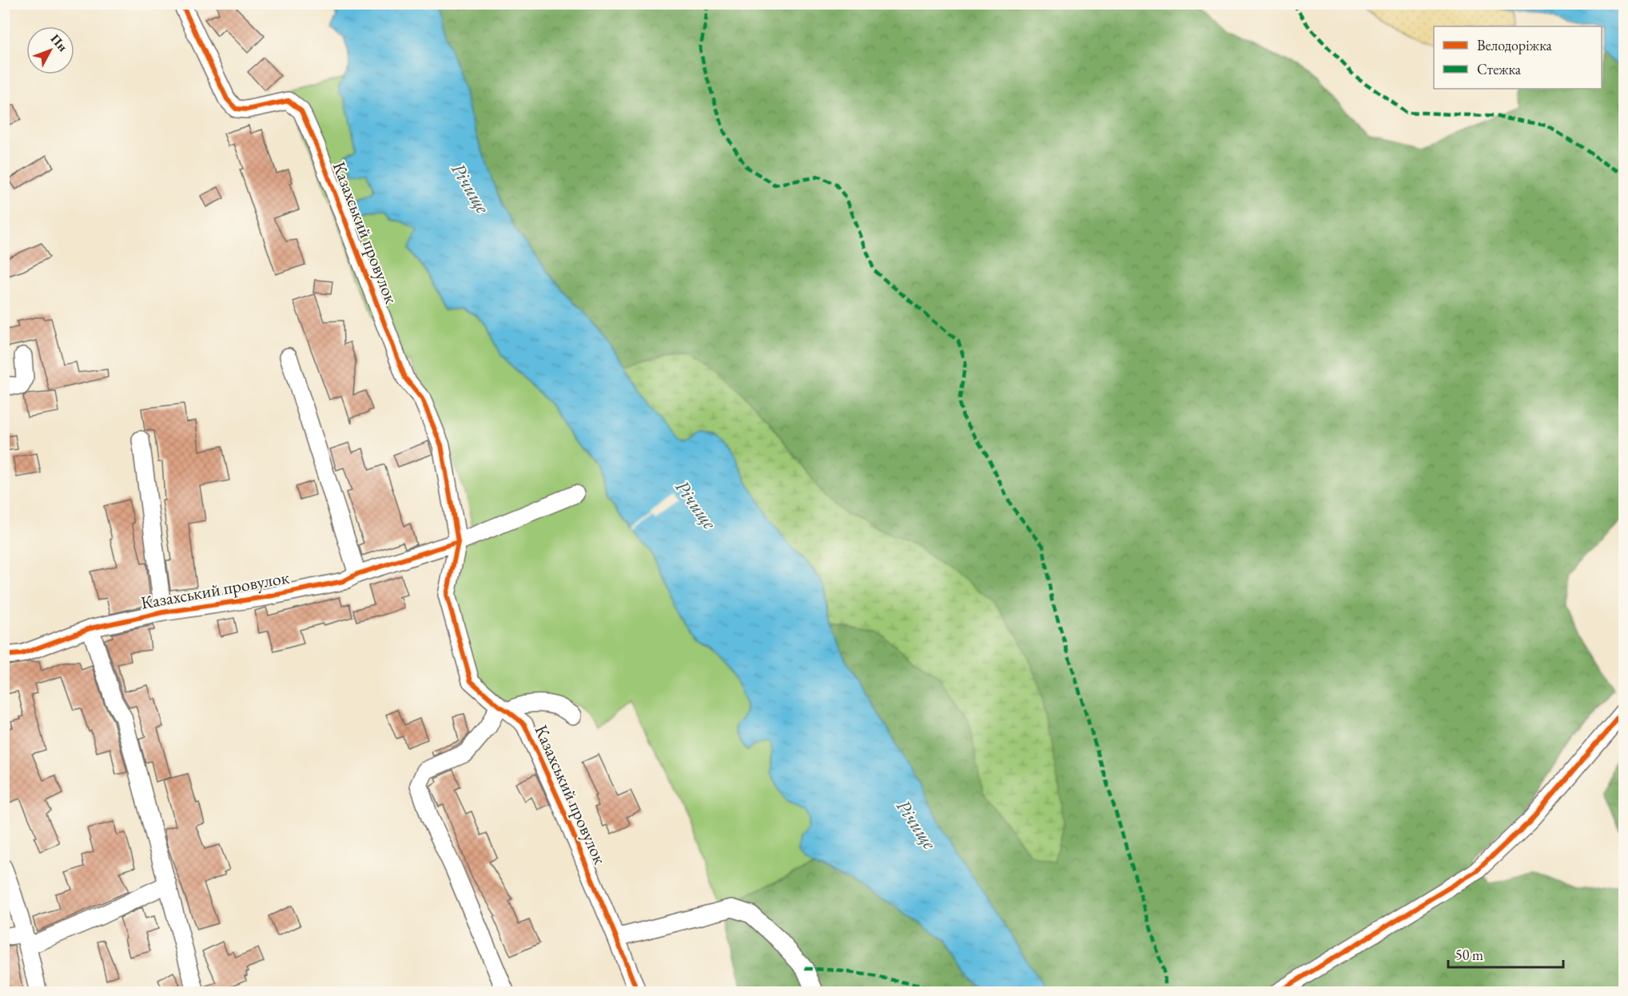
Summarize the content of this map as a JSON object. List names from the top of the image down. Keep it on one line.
{"streets":{"street":["Казахський провулок"]},"water":["Річище"],"legend":["Велодоріжка","Стежка"],"scale_bar":"50 m","north":"top right"}
